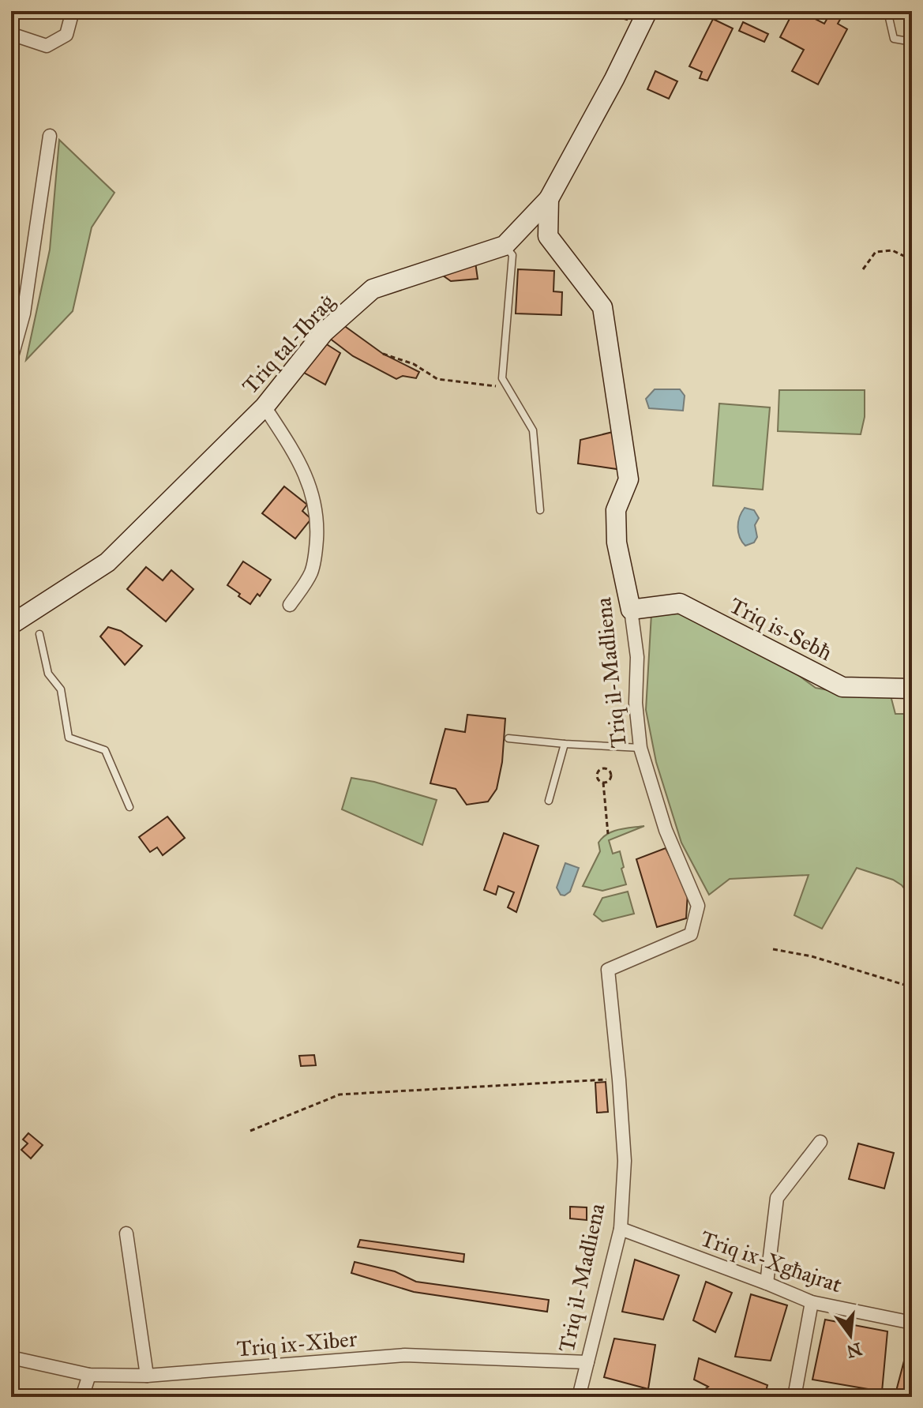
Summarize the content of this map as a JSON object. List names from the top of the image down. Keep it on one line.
{"streets":{"main road":["Triq tal-Ibraġ","Triq is-Sebħ","Triq il-Madliena"],"street":["Triq ix-Xgħajrat","Triq ix-Xiber"]},"crossings":[["Triq is-Sebħ","Triq il-Madliena"],["Triq il-Madliena","Triq ix-Xgħajrat"],["Triq il-Madliena","Triq ix-Xiber"]],"north":"bottom"}
